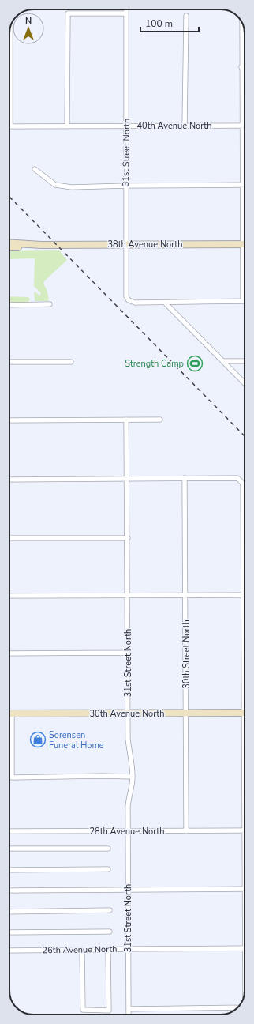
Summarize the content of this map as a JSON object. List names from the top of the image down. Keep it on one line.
{"streets":{"main road":["38th Avenue North","30th Avenue North"],"street":["40th Avenue North","31st Street North","30th Street North","28th Avenue North","26th Avenue North"]},"crossings":[["40th Avenue North","31st Street North"],["31st Street North","38th Avenue North"],["31st Street North","30th Avenue North"],["31st Street North","28th Avenue North"],["31st Street North","26th Avenue North"],["30th Street North","30th Avenue North"],["30th Street North","28th Avenue North"]],"places":{"sports":["Strength Camp"],"shop":["Sorensen Funeral Home"]},"scale_bar":"100 m","north":"top"}
